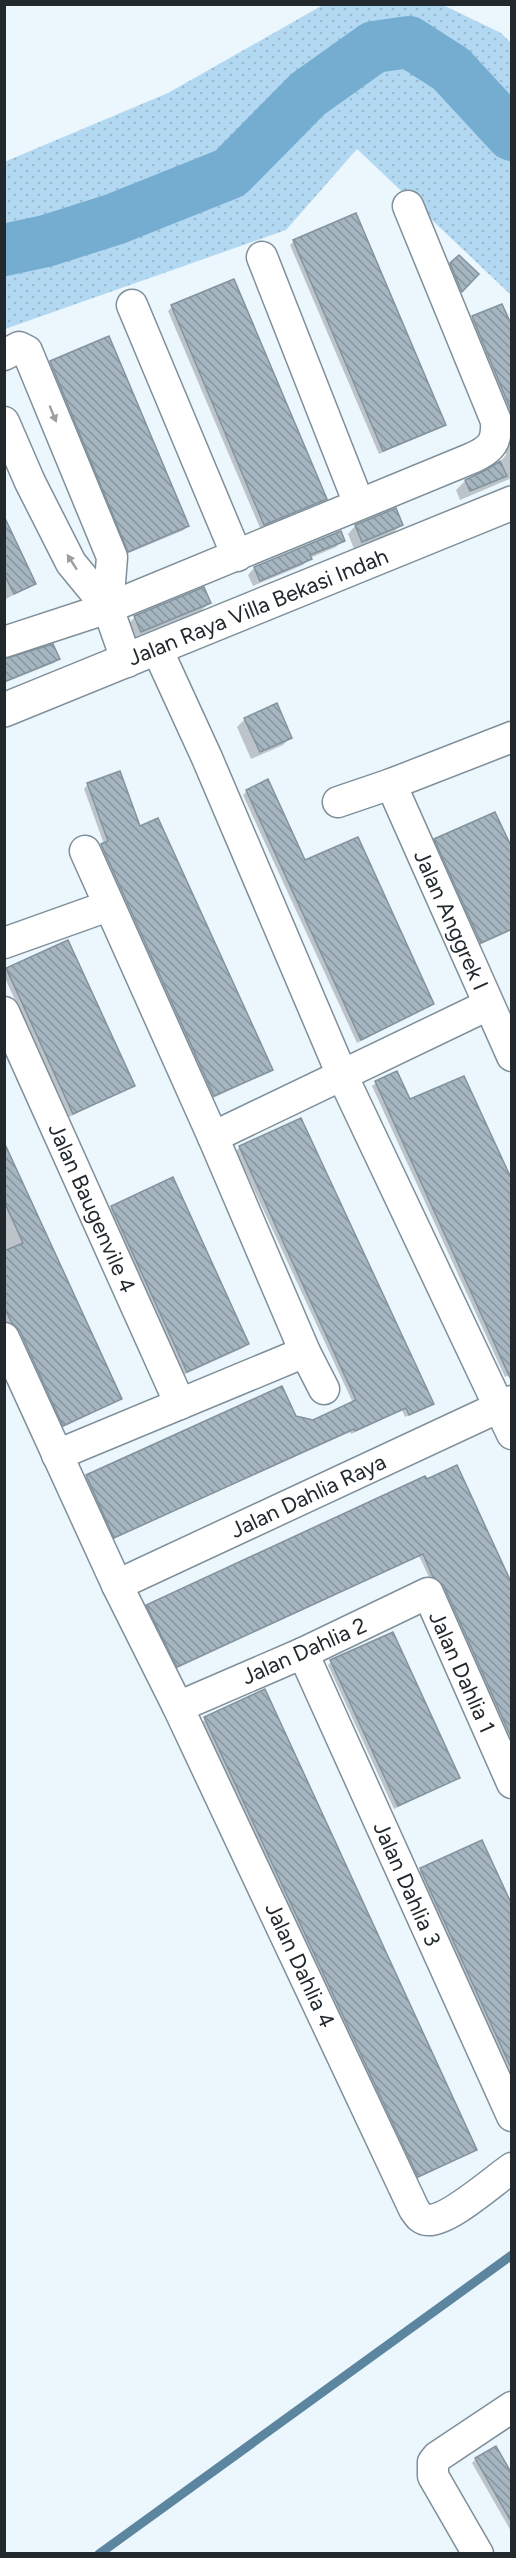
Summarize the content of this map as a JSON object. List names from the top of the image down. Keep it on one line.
{"streets":{"main road":["Jalan Raya Villa Bekasi Indah"],"street":["Jalan Anggrek I","Jalan Baugenvile 4","Jalan Dahlia Raya","Jalan Dahlia 2","Jalan Dahlia 1","Jalan Dahlia 3","Jalan Dahlia 4"]},"crossings":[["Jalan Dahlia Raya","Jalan Dahlia 4"],["Jalan Dahlia 2","Jalan Dahlia 1"],["Jalan Dahlia 2","Jalan Dahlia 3"],["Jalan Dahlia 2","Jalan Dahlia 4"]]}
